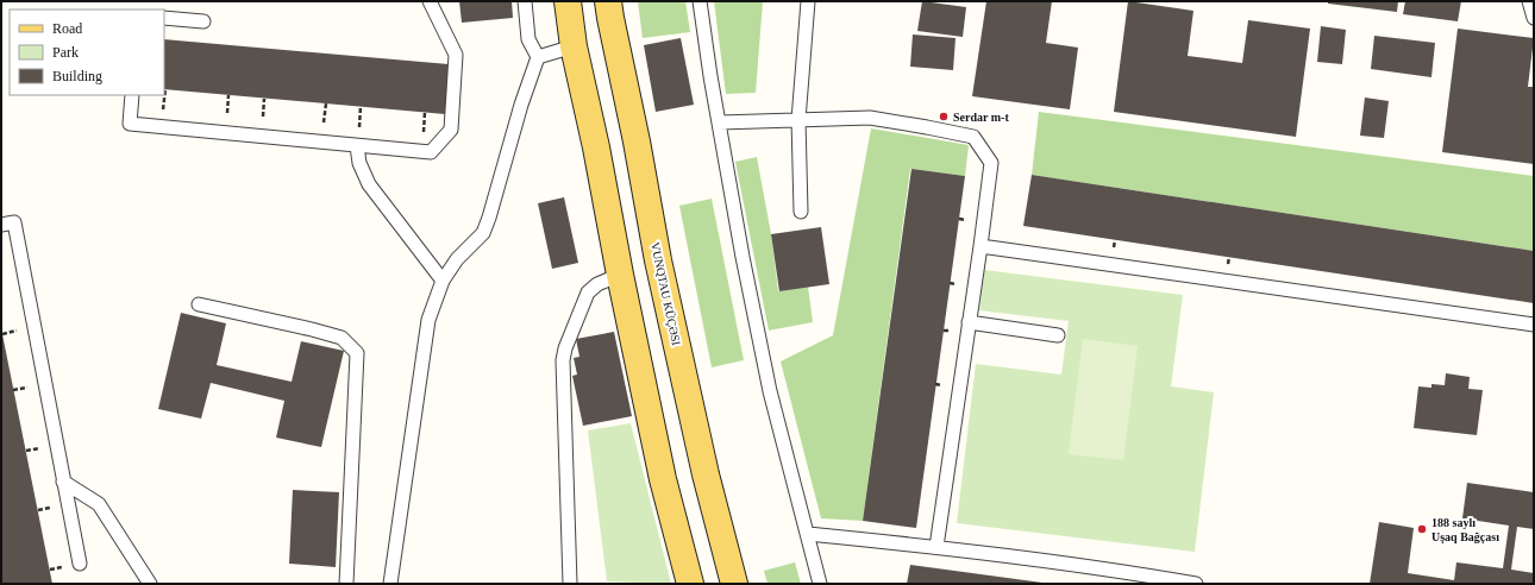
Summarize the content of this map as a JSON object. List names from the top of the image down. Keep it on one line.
{"streets":{"main road":["VUNQTAU KÜÇƏSI"]},"places":["Serdar m-t","188 saylı Uşaq Bağçası"],"legend":["Road","Park","Building"]}
